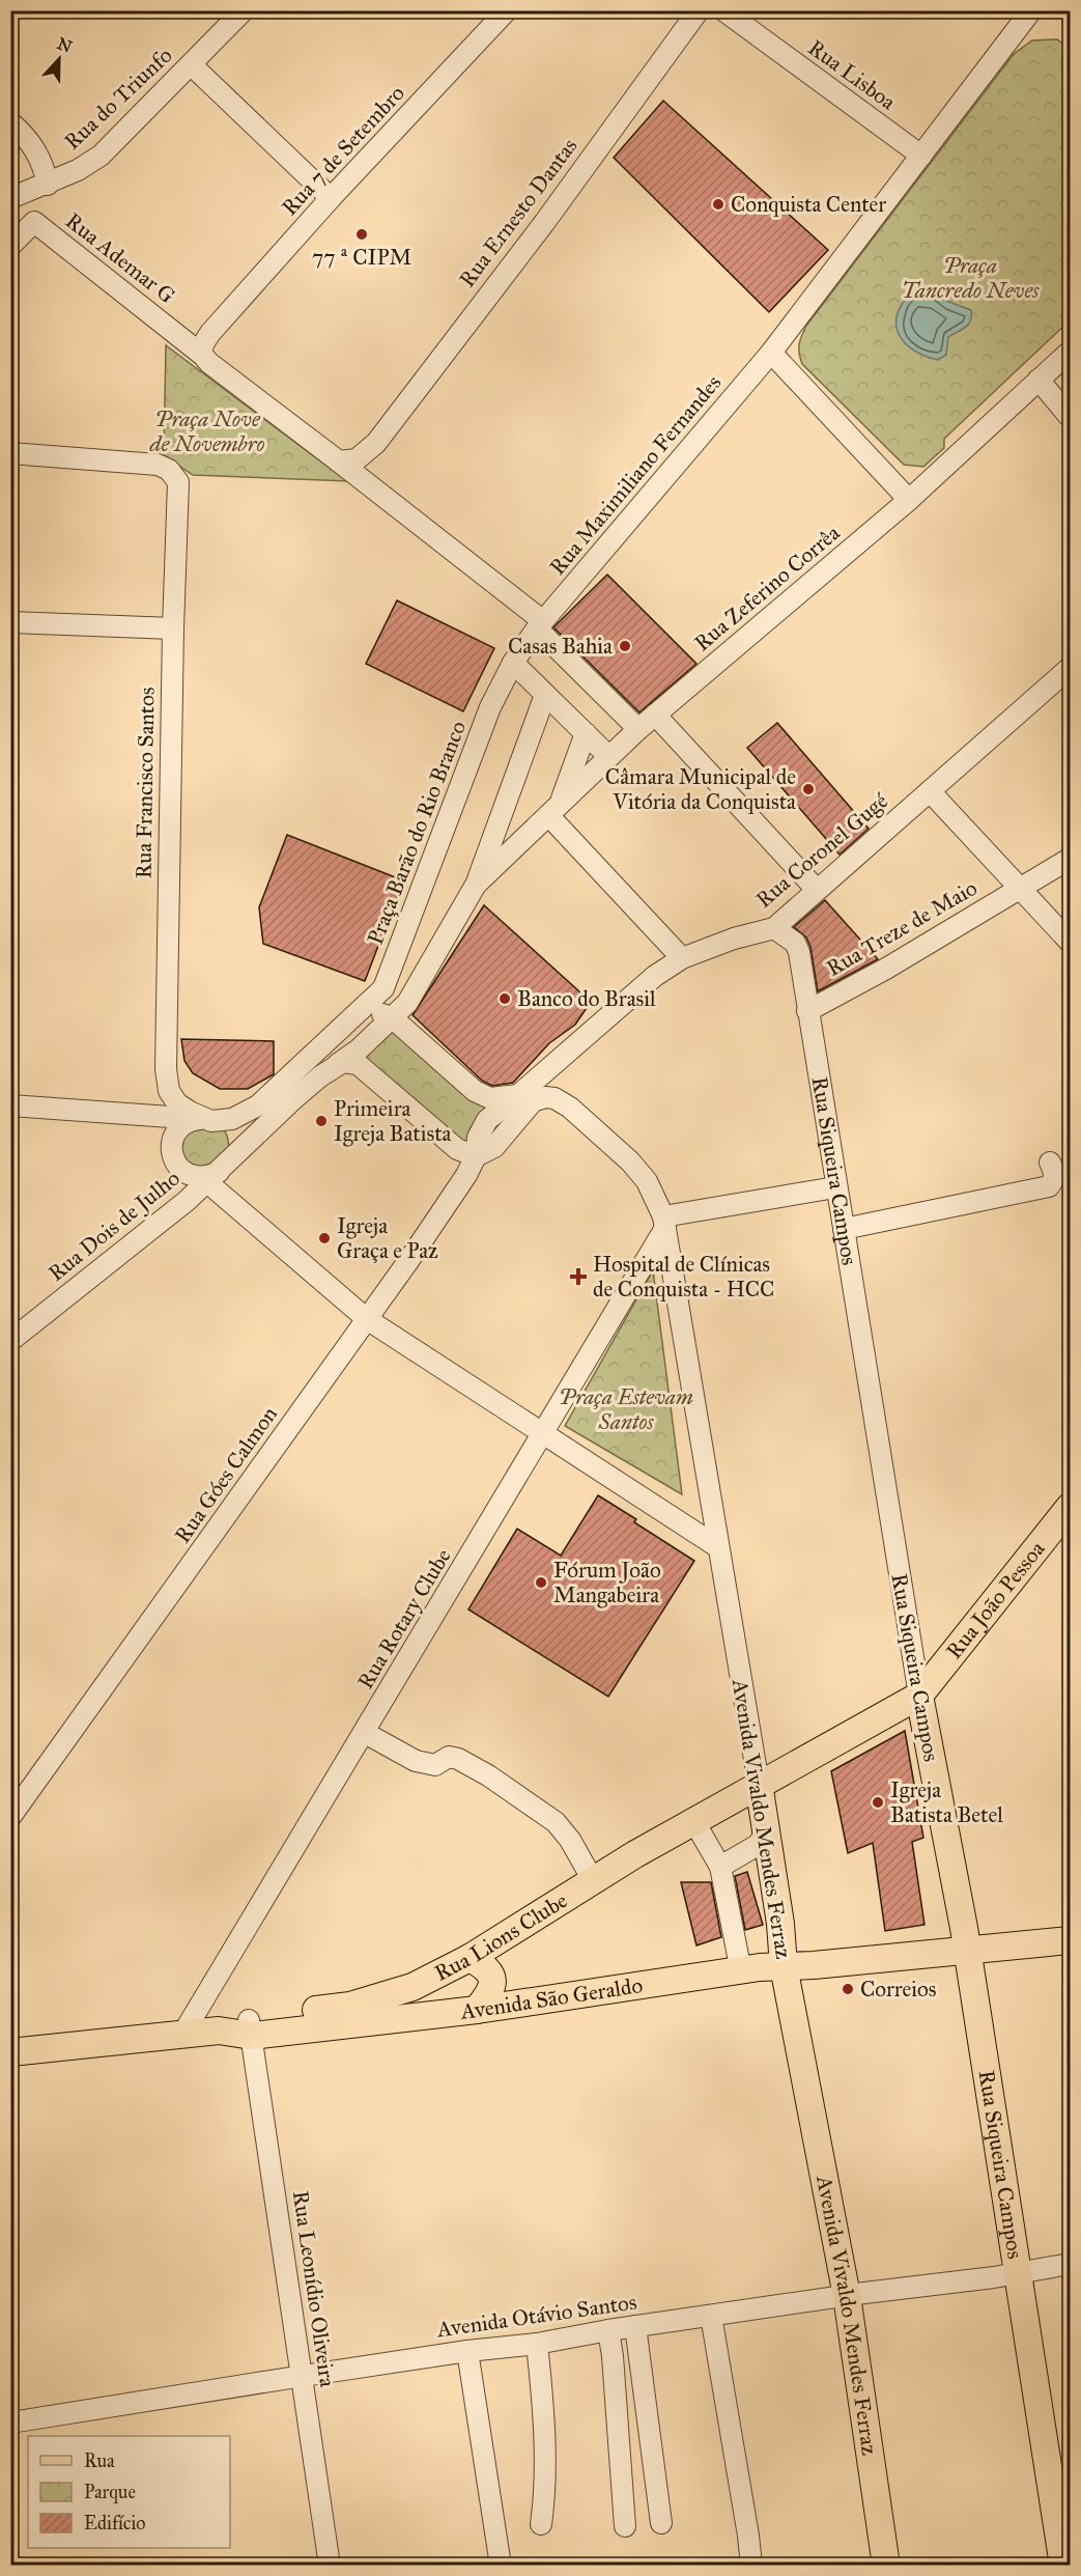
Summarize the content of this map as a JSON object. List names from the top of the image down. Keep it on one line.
{"streets":{"main road":["Rua Siqueira Campos","Rua João Pessoa","Avenida Vivaldo Mendes Ferraz","Rua Lions Clube","Avenida São Geraldo"],"street":["Rua Lisboa","Rua do Triunfo","Rua 7 de Setembro","Rua Ernesto Dantas","Rua Ademar G","Rua Maximiliano Fernandes","Rua Zeferino Corrêa","Rua Francisco Santos","Praça Barão do Rio Branco","Rua Coronel Gugé","Rua Treze de Maio","Rua Dois de Julho","Rua Góes Calmon","Rua Rotary Clube","Rua Leonídio Oliveira","Avenida Otávio Santos"]},"crossings":[["Rua 7 de Setembro","Rua Ademar G"],["Rua Maximiliano Fernandes","Praça Barão do Rio Branco"],["Rua Francisco Santos","Praça Barão do Rio Branco"],["Rua Francisco Santos","Rua Dois de Julho"],["Praça Barão do Rio Branco","Rua Dois de Julho"],["Rua Coronel Gugé","Rua Siqueira Campos"],["Rua Coronel Gugé","Rua Góes Calmon"],["Rua Treze de Maio","Rua Siqueira Campos"],["Rua Siqueira Campos","Rua João Pessoa"],["Rua Siqueira Campos","Avenida São Geraldo"],["Rua Siqueira Campos","Avenida Otávio Santos"],["Rua João Pessoa","Avenida Vivaldo Mendes Ferraz"],["Rua João Pessoa","Rua Lions Clube"],["Rua Rotary Clube","Avenida Vivaldo Mendes Ferraz"],["Rua Rotary Clube","Avenida São Geraldo"],["Avenida Vivaldo Mendes Ferraz","Rua Lions Clube"],["Avenida Vivaldo Mendes Ferraz","Avenida São Geraldo"],["Avenida Vivaldo Mendes Ferraz","Avenida Otávio Santos"],["Rua Lions Clube","Avenida São Geraldo"],["Rua Lions Clube","Rua Leonídio Oliveira"],["Avenida São Geraldo","Rua Leonídio Oliveira"],["Rua Leonídio Oliveira","Avenida Otávio Santos"]],"parks":["Praça Tancredo Neves","Praça Nove de Novembro","Praça Estevam Santos"],"places":{"other":["Conquista Center","77 ª CIPM","Casas Bahia","Câmara Municipal de Vitória da Conquista","Banco do Brasil","Primeira Igreja Batista","Igreja Graça e Paz","Fórum João Mangabeira","Igreja Batista Betel","Correios"],"health":["Hospital de Clínicas de Conquista - HCC"]},"legend":["Rua","Parque","Edifício"],"north":"top"}
